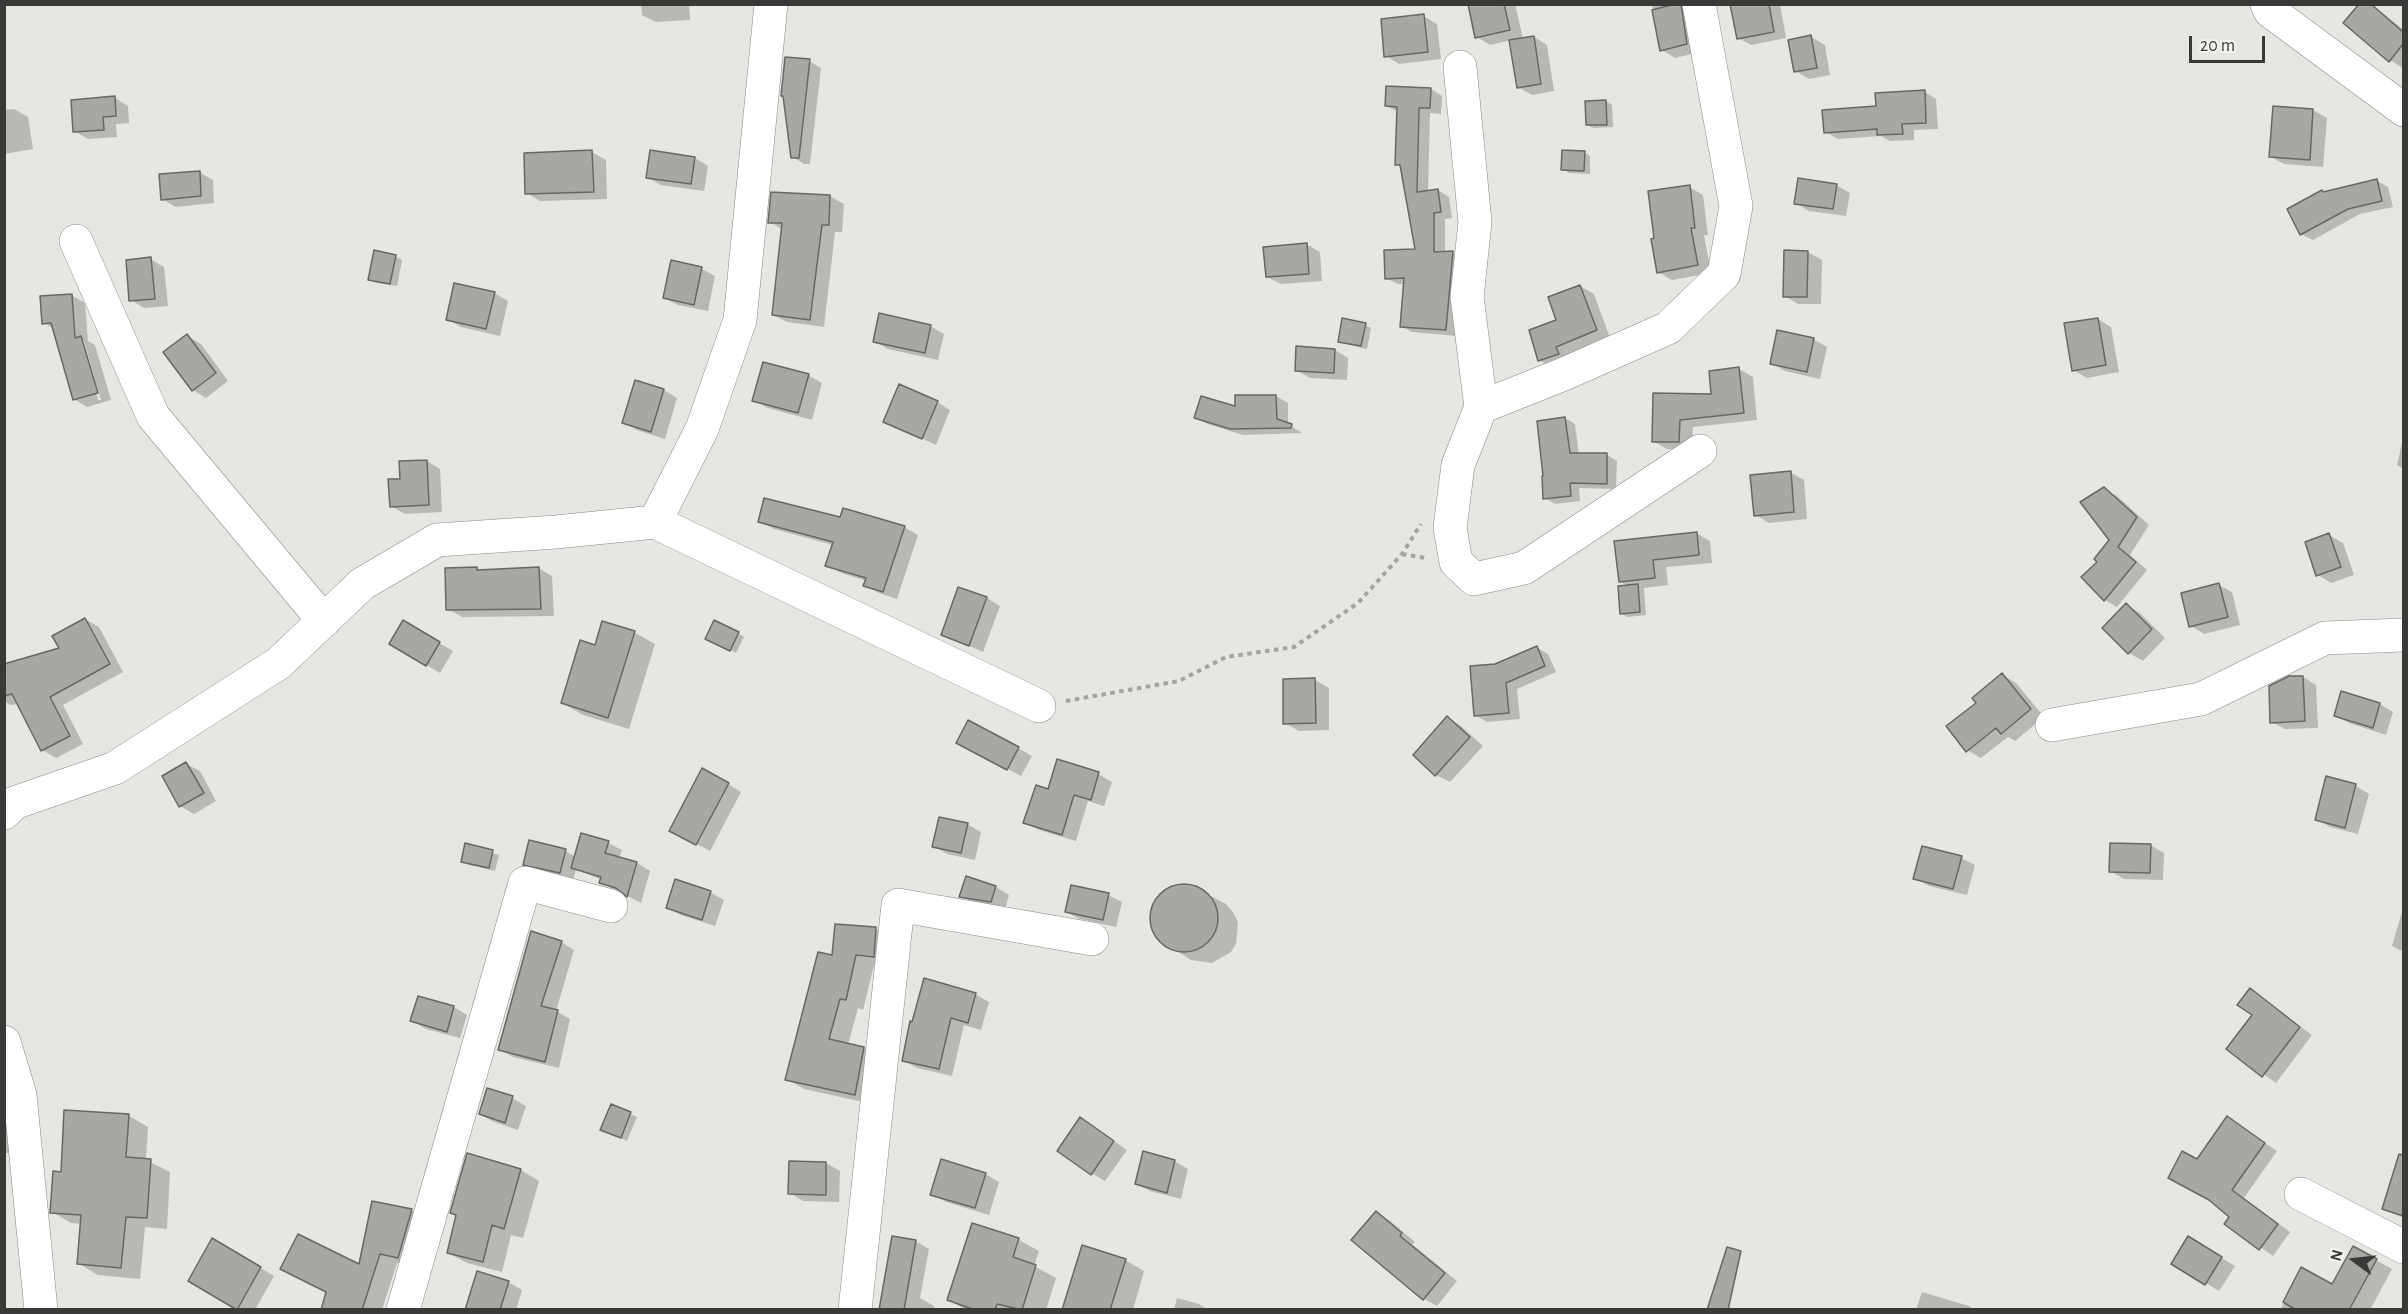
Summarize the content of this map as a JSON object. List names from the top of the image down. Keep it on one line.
{"scale_bar":"20 m","north":"left"}
